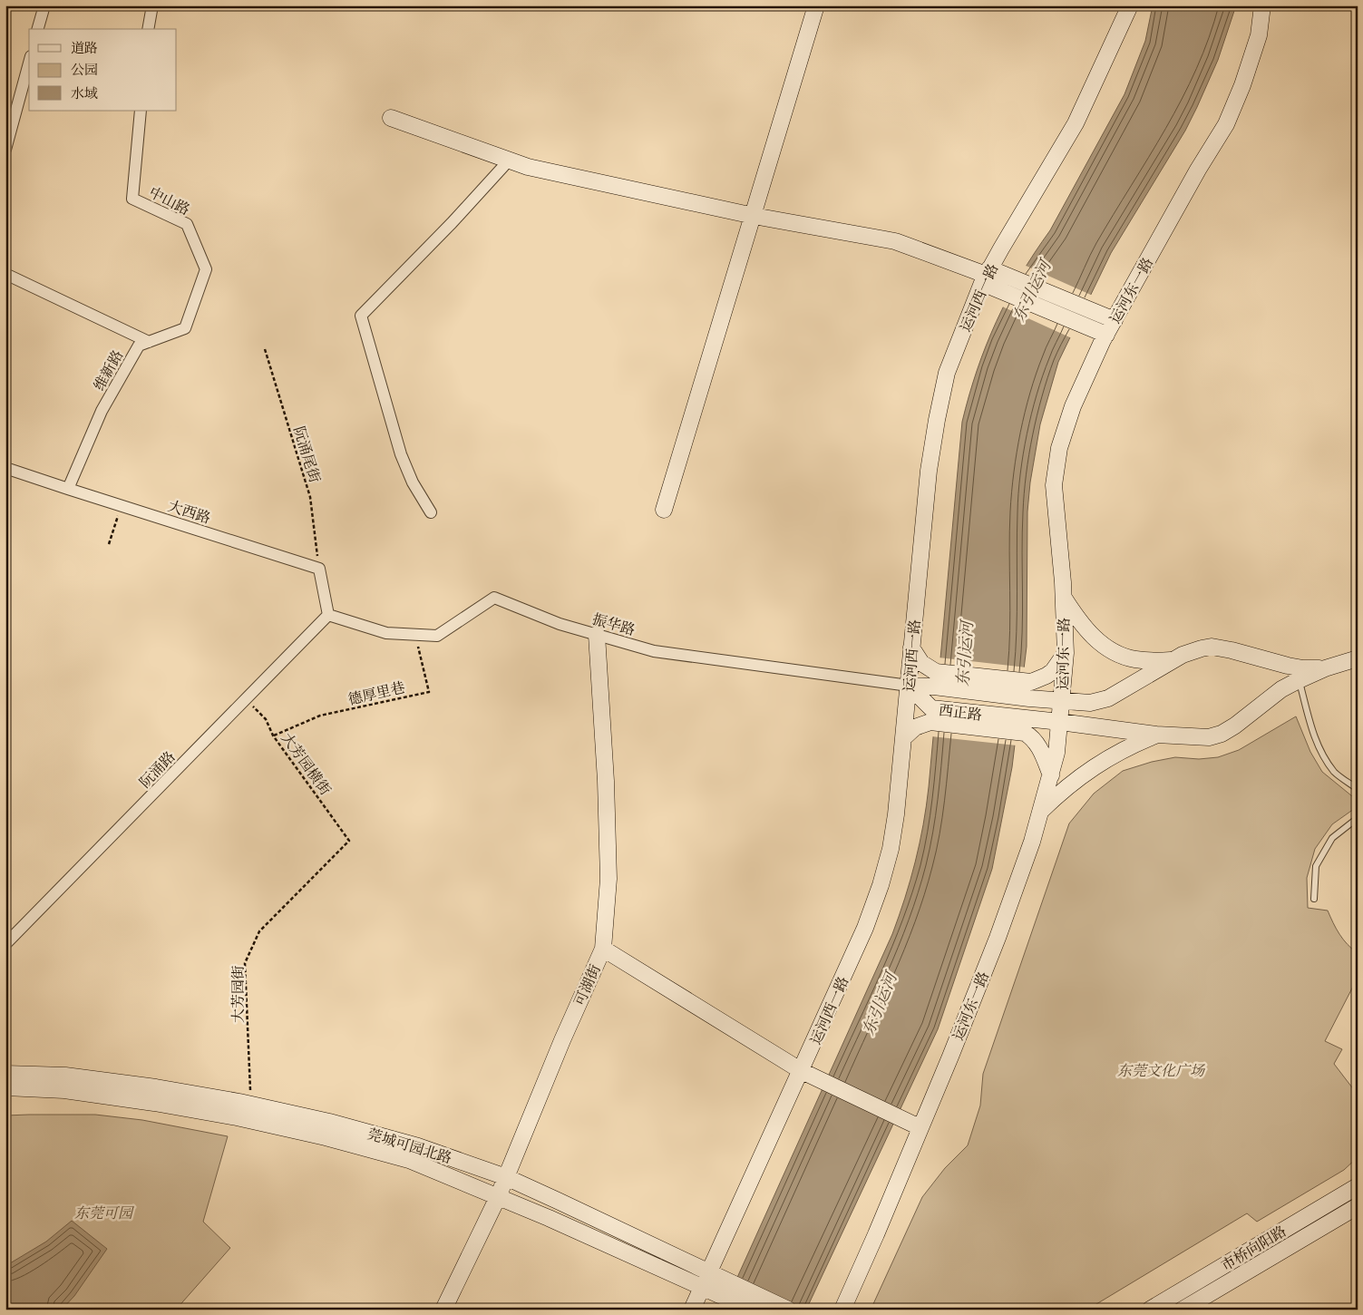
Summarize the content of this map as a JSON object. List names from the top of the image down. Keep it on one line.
{"streets":{"street":["中山路","运河东一路","运河西一路","维新路","大西路","振华路","西正路","阮涌路","可湖街","莞城可园北路","市桥向阳路"],"path":["阮涌尾街","德厚里巷","大芳园横街","大芳园街"]},"crossings":[["中山路","维新路"],["运河东一路","西正路"],["运河西一路","振华路"],["运河西一路","西正路"],["运河西一路","莞城可园北路"],["维新路","大西路"],["阮涌尾街","大西路"],["振华路","德厚里巷"],["振华路","西正路"],["振华路","阮涌路"],["振华路","可湖街"],["德厚里巷","大芳园横街"],["大芳园横街","阮涌路"],["大芳园横街","大芳园街"],["可湖街","莞城可园北路"],["大芳园街","莞城可园北路"]],"water":["东引运河"],"parks":["东莞文化广场","东莞可园"],"legend":["道路","公园","水域"]}
